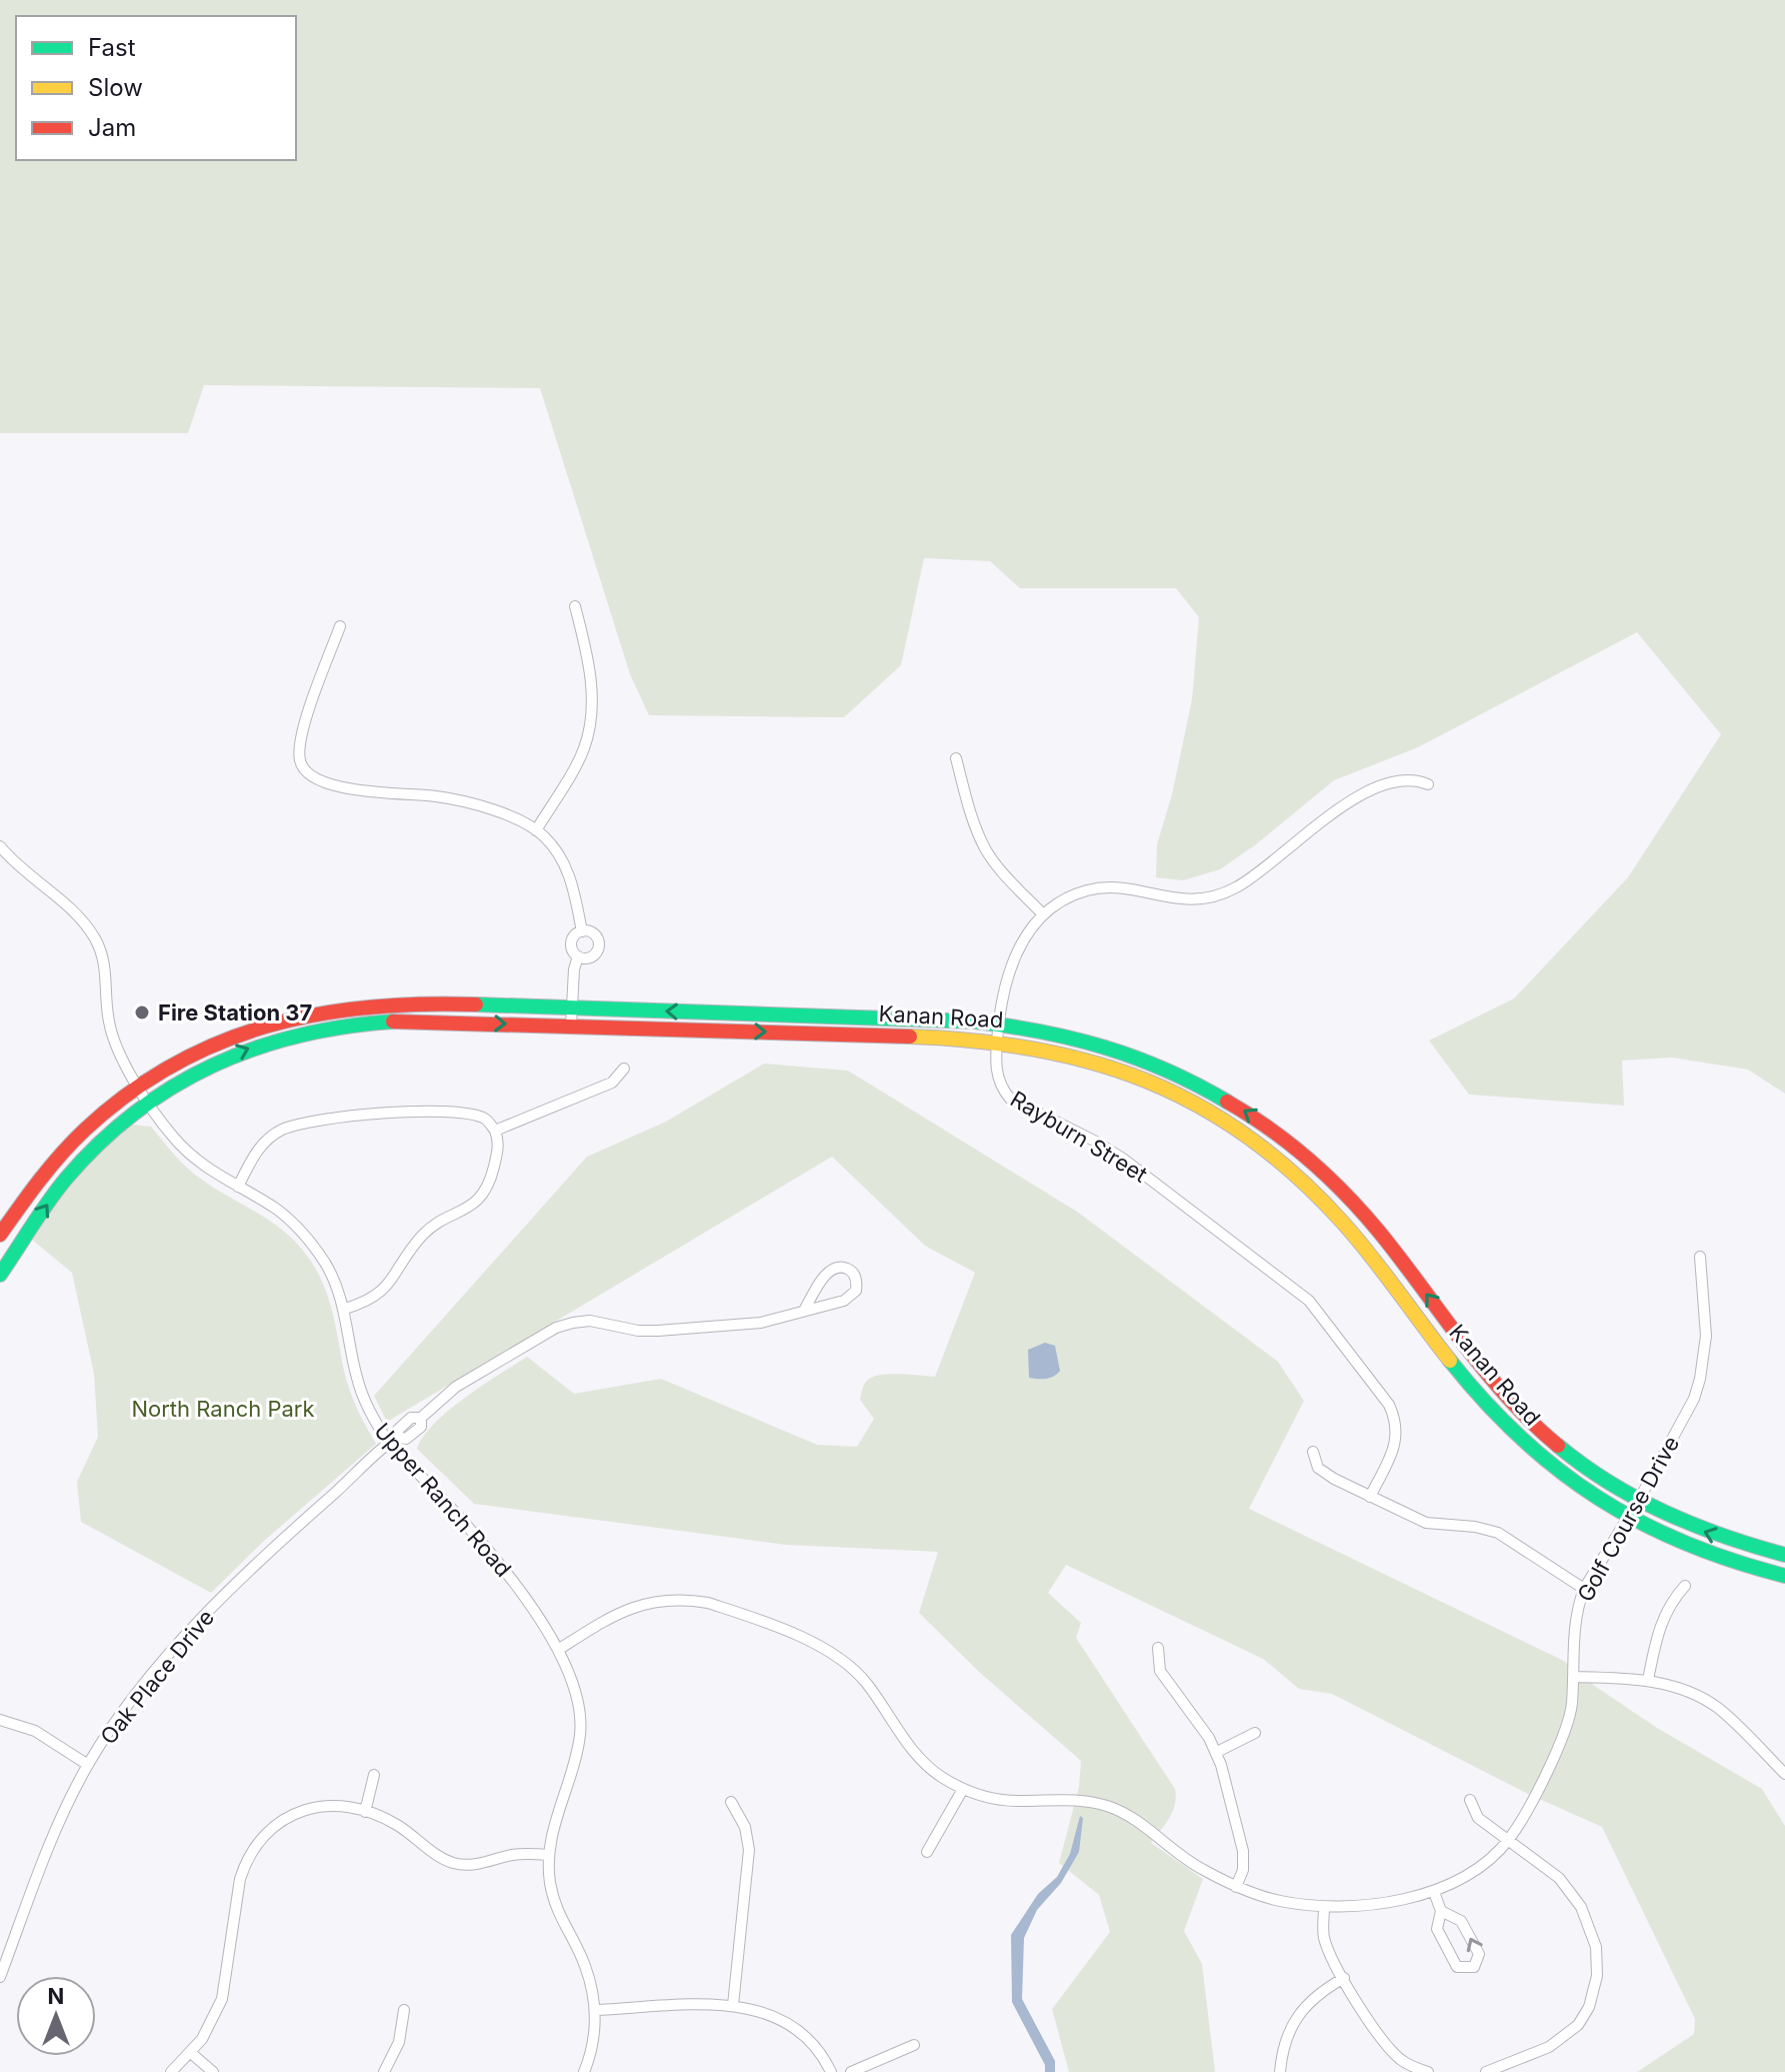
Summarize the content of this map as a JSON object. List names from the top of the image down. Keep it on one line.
{"streets":{"main road":["Kanan Road"],"street":["Rayburn Street","Upper Ranch Road","Golf Course Drive","Oak Place Drive"]},"crossings":[["Kanan Road","Rayburn Street"],["Kanan Road","Upper Ranch Road"],["Kanan Road","Golf Course Drive"],["Upper Ranch Road","Golf Course Drive"],["Upper Ranch Road","Oak Place Drive"]],"parks":["North Ranch Park"],"places":["Fire Station 37"],"legend":["Fast","Slow","Jam"],"north":"top"}
